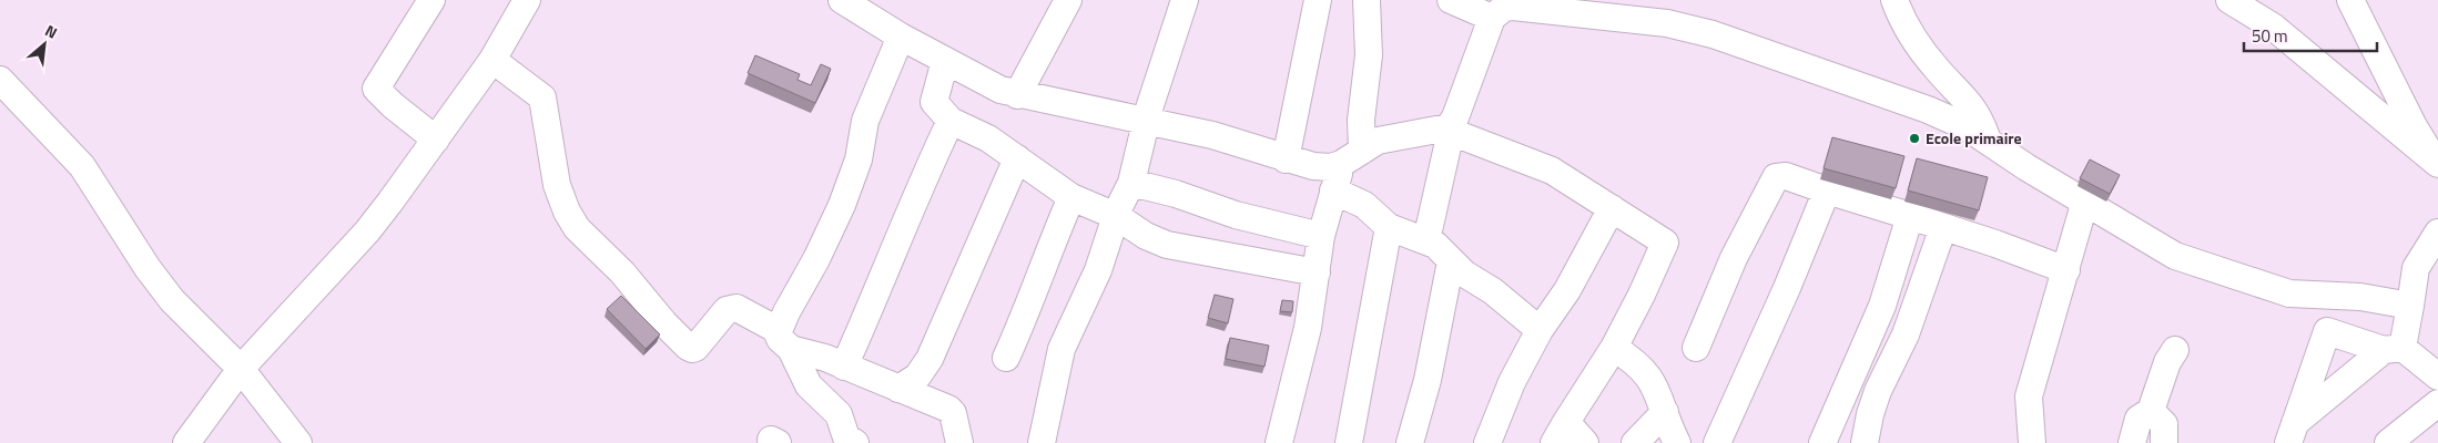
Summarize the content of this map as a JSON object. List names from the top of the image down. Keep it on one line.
{"places":["Ecole primaire"],"scale_bar":"50 m","north":"top right"}
